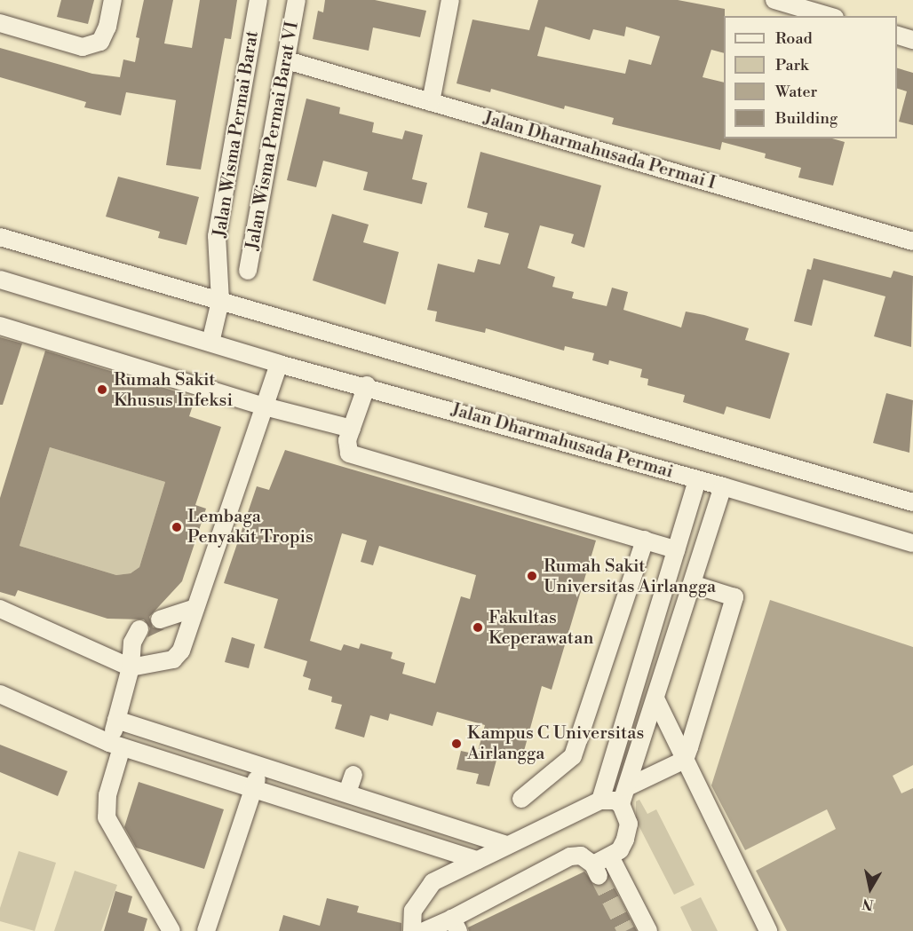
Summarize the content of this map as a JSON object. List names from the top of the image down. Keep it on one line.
{"streets":{"street":["Jalan Wisma Permai Barat","Jalan Wisma Permai Barat VI","Jalan Dharmahusada Permai I","Jalan Dharmahusada Permai"]},"crossings":[["Jalan Wisma Permai Barat VI","Jalan Dharmahusada Permai I"]],"places":["Rumah Sakit Khusus Infeksi","Lembaga Penyakit Tropis","Rumah Sakit Universitas Airlangga","Fakultas Keperawatan","Kampus C Universitas Airlangga"],"legend":["Road","Park","Water","Building"],"north":"bottom"}
